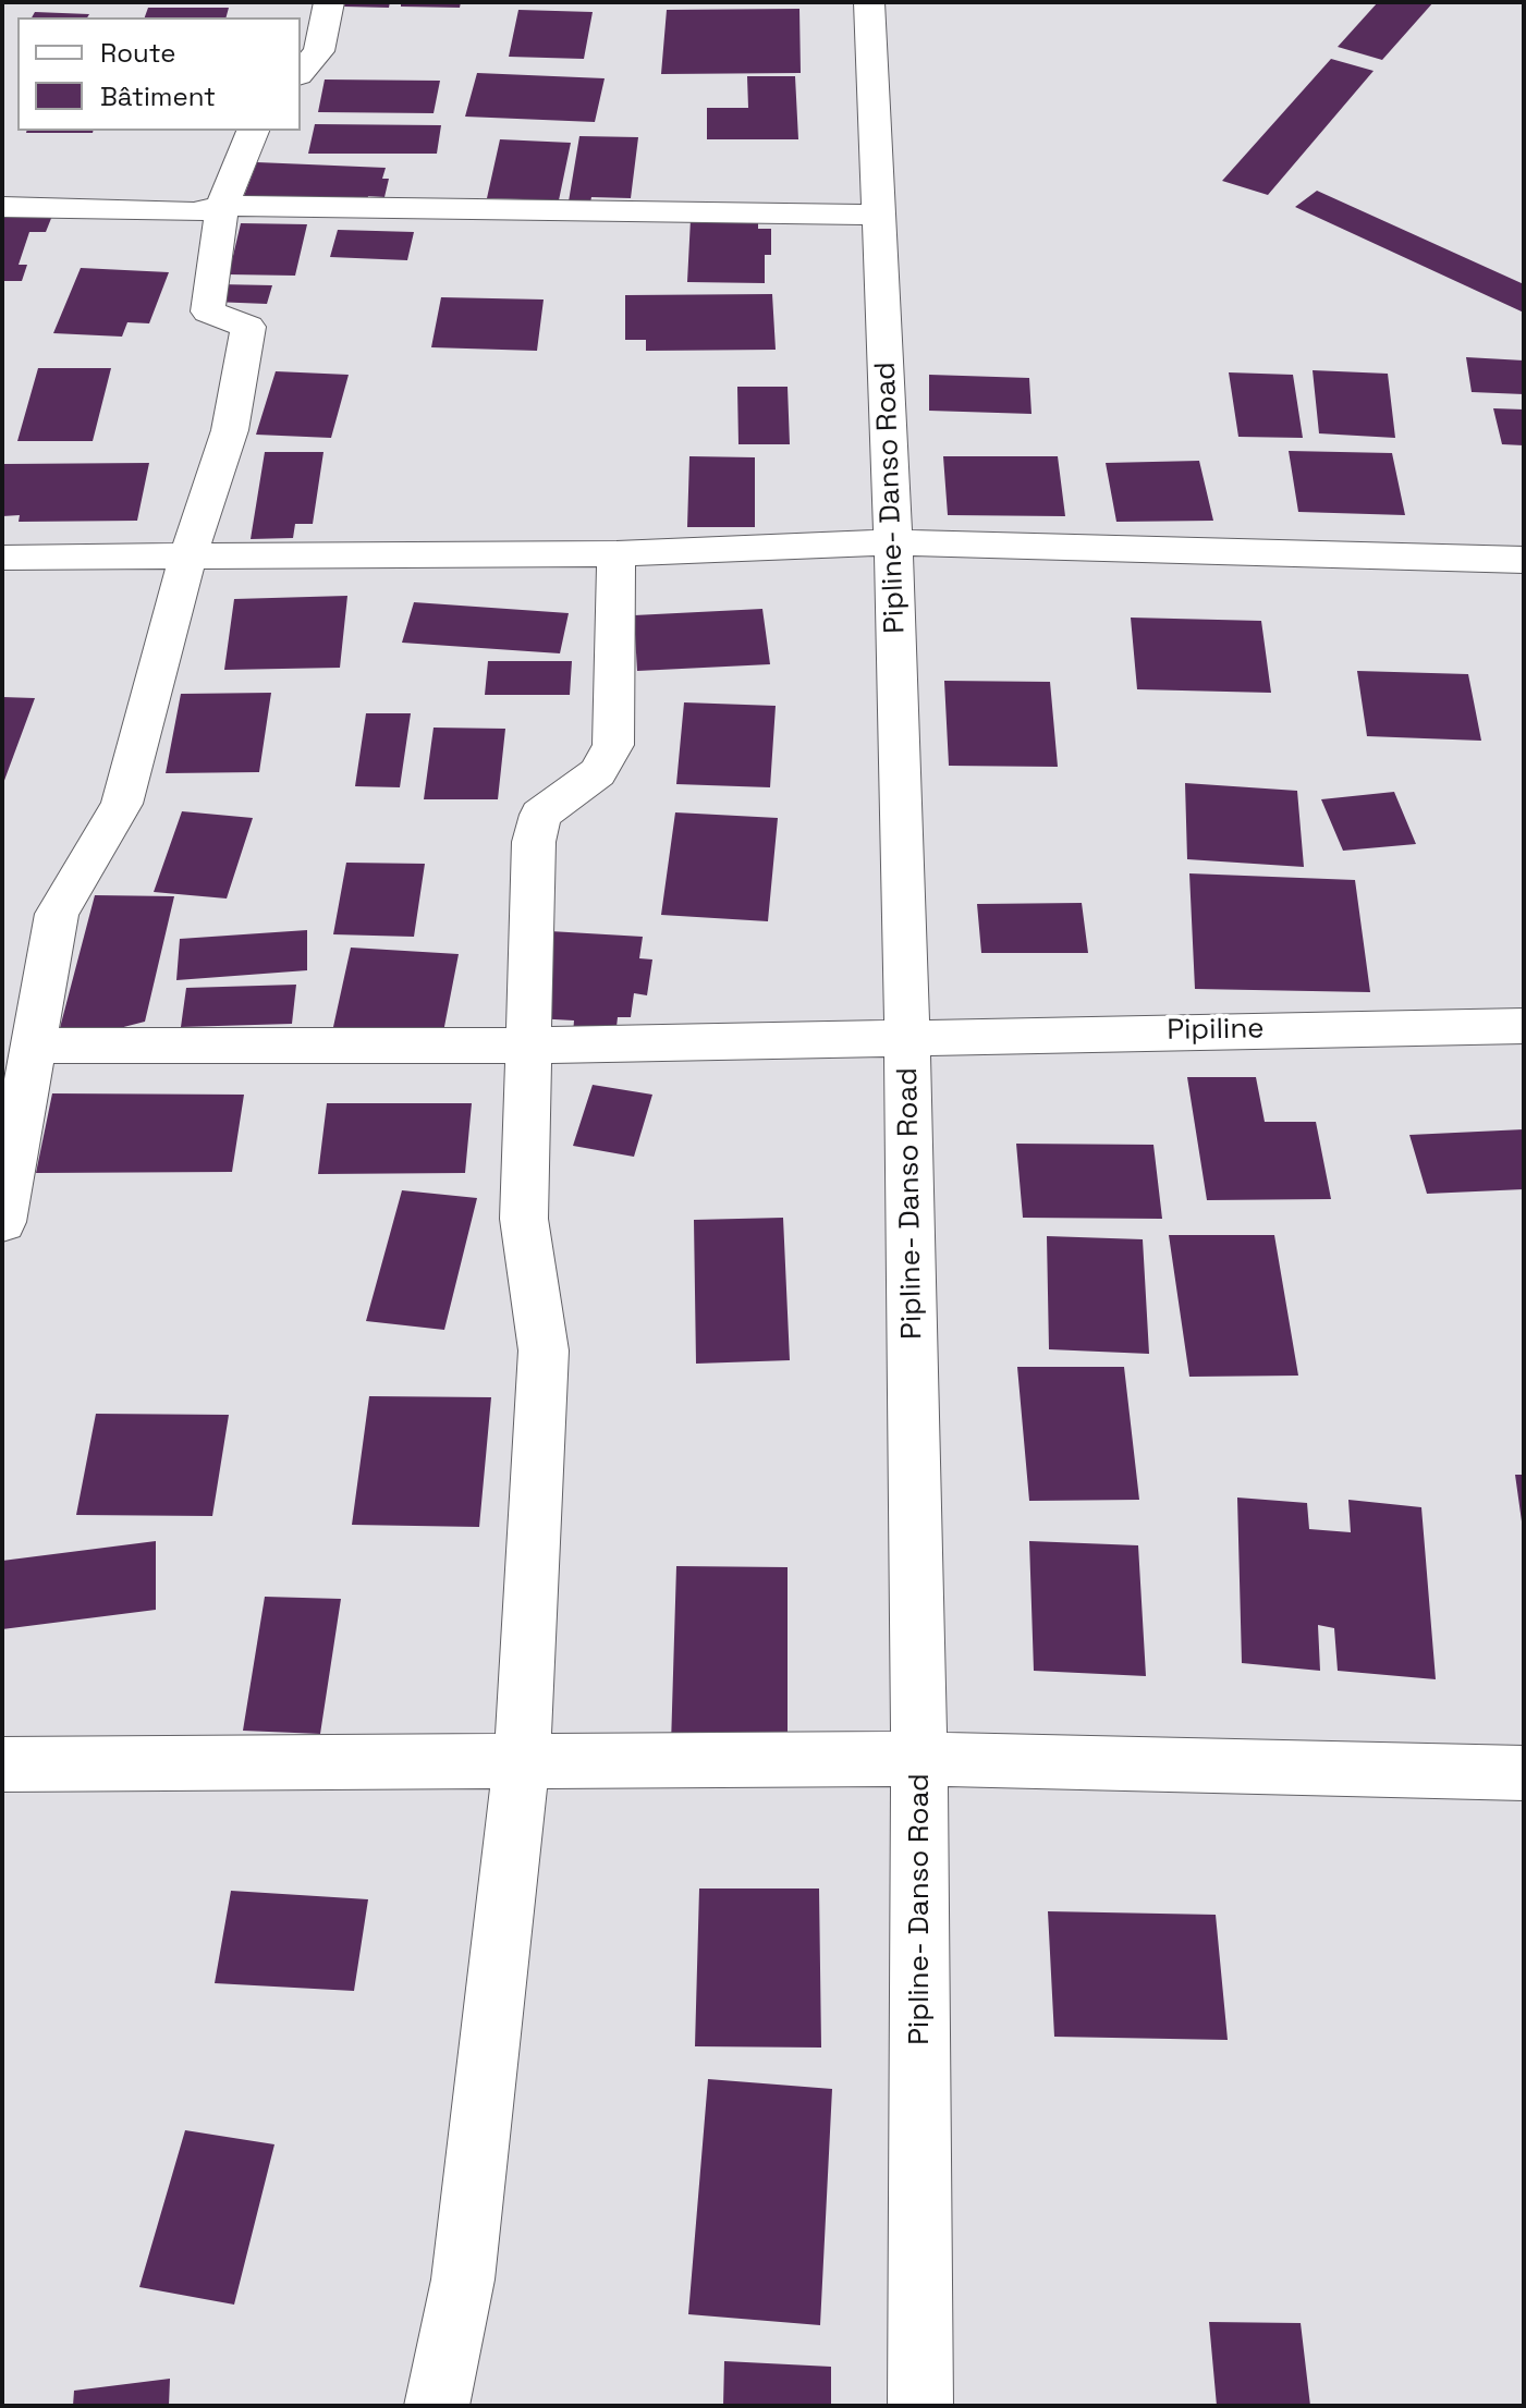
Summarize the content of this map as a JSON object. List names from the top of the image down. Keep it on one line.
{"streets":{"street":["Pipline- Danso Road","Pipiline"]},"crossings":[["Pipline- Danso Road","Pipiline"]],"legend":["Route","Bâtiment"]}
